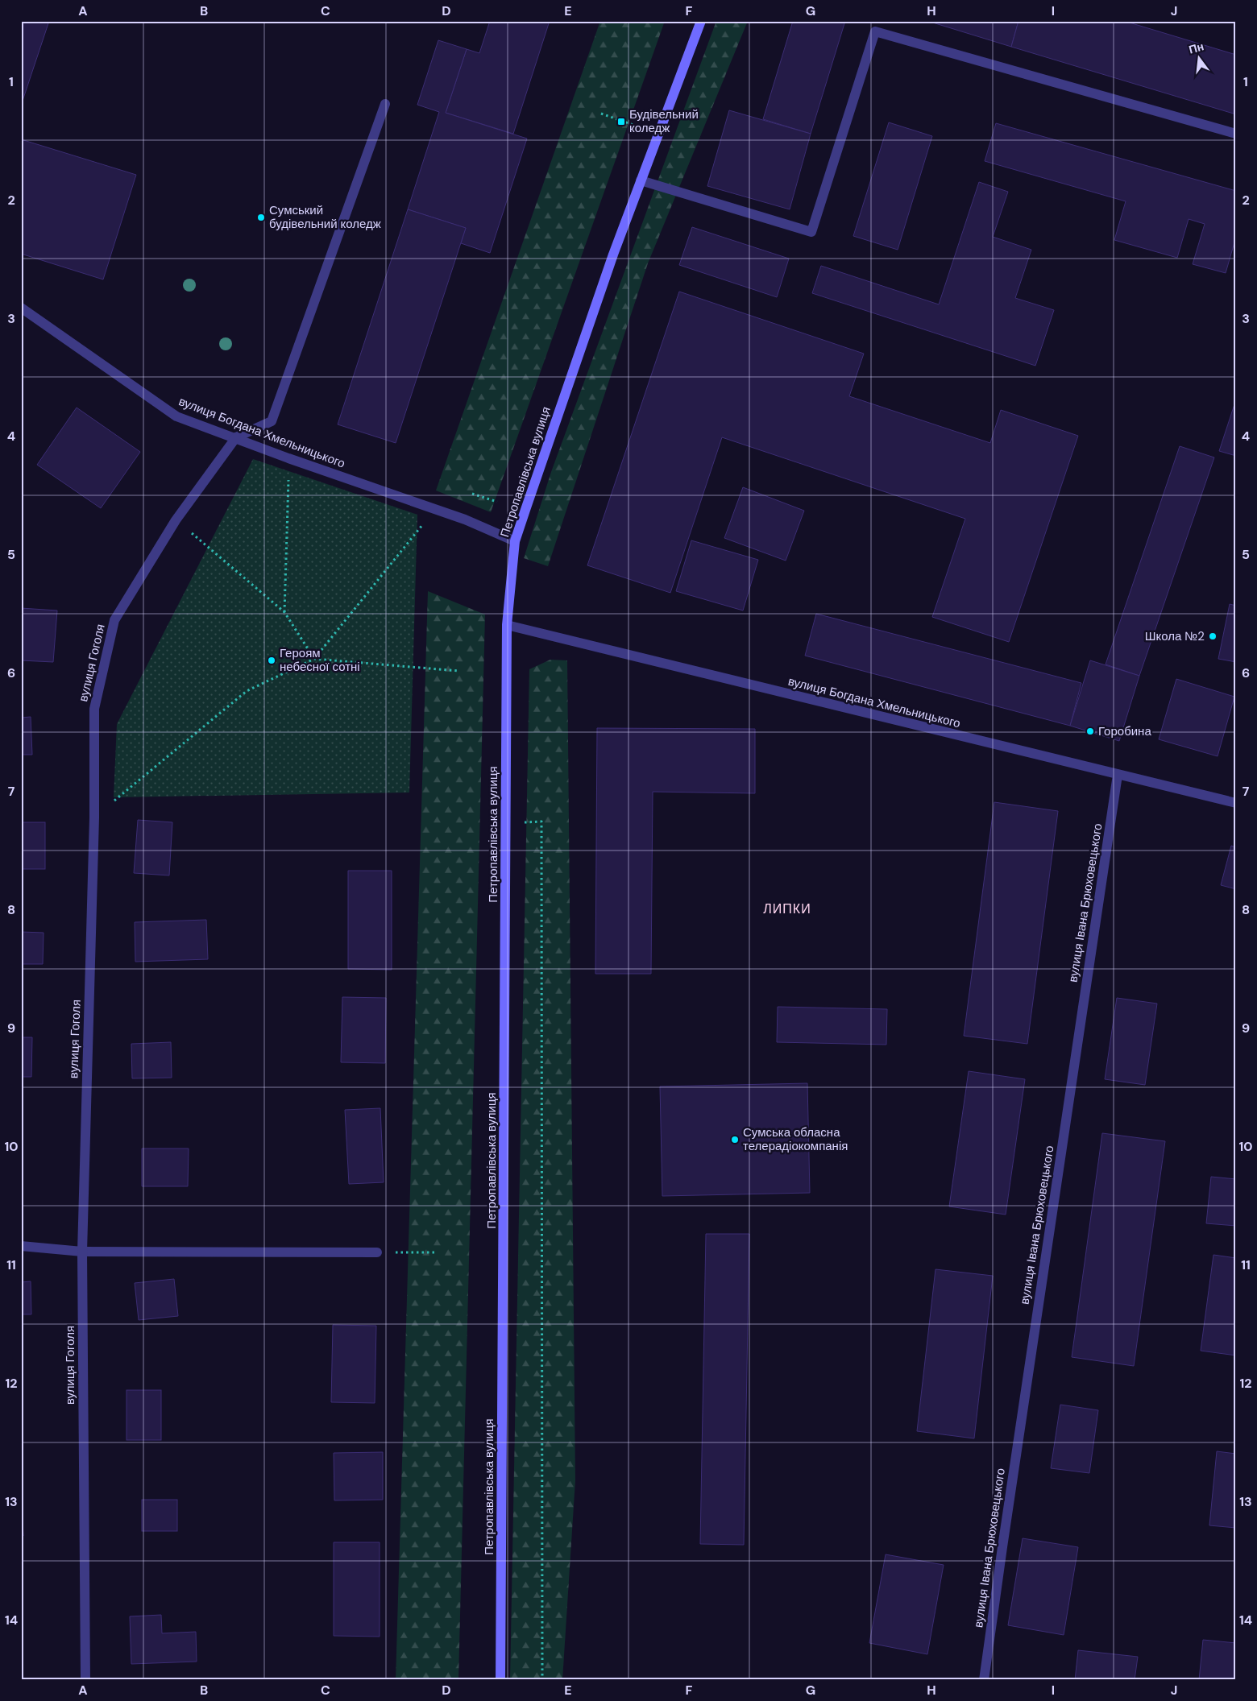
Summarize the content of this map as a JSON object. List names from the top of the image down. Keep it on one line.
{"streets":{"main road":["Петропавлівська вулиця"],"street":["вулиця Богдана Хмельницького","вулиця Гоголя","вулиця Івана Брюховецького"]},"crossings":[["вулиця Богдана Хмельницького","Петропавлівська вулиця"],["вулиця Богдана Хмельницького","вулиця Гоголя"],["вулиця Богдана Хмельницького","вулиця Івана Брюховецького"]],"districts":["ЛИПКИ"],"places":{"transit":["Будівельний коледж"],"other":["Сумський будівельний коледж","Школа №2","Героям небесної сотні","Горобина","Сумська обласна телерадіокомпанія"]},"north":"top","grid":{"columns":["A","B","C","D","E","F","G","H","I","J"],"rows":["1","2","3","4","5","6","7","8","9","10","11","12","13","14"]}}
